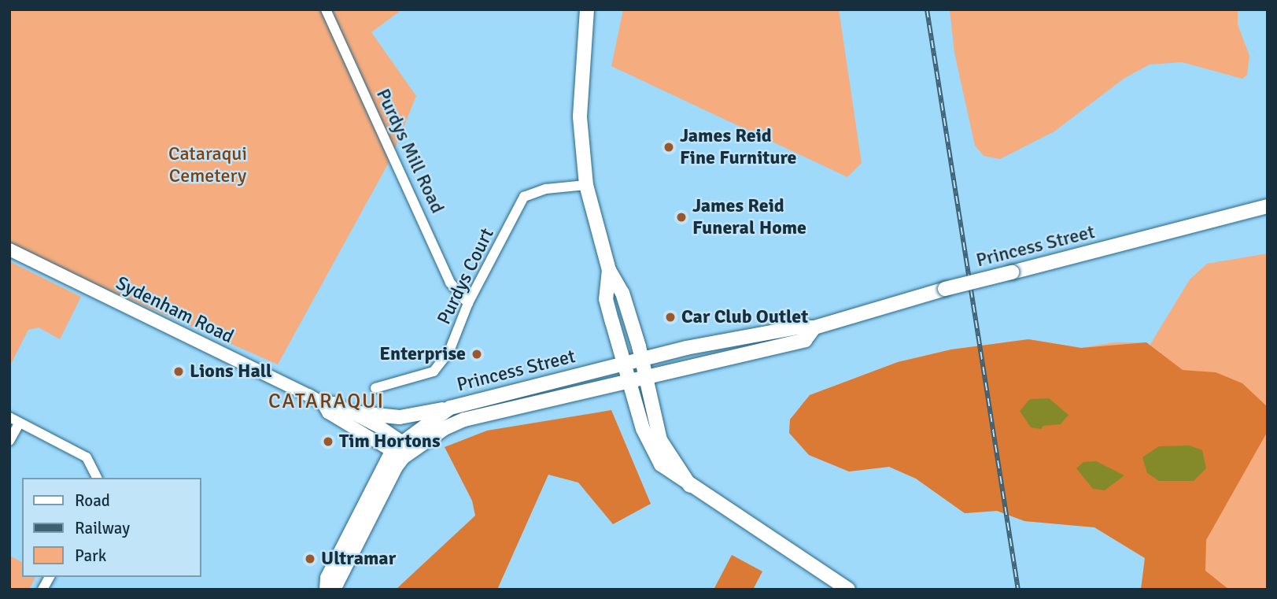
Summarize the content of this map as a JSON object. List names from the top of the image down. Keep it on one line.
{"streets":{"main road":["Princess Street","Sydenham Road"],"street":["Purdys Mill Road","Purdys Court"]},"crossings":[["Purdys Mill Road","Purdys Court"],["Princess Street","Sydenham Road"]],"districts":["CATARAQUI"],"parks":["Cataraqui Cemetery"],"places":["James Reid Fine Furniture","James Reid Funeral Home","Car Club Outlet","Enterprise","Lions Hall","Tim Hortons","Ultramar"],"legend":["Road","Railway","Park"]}
